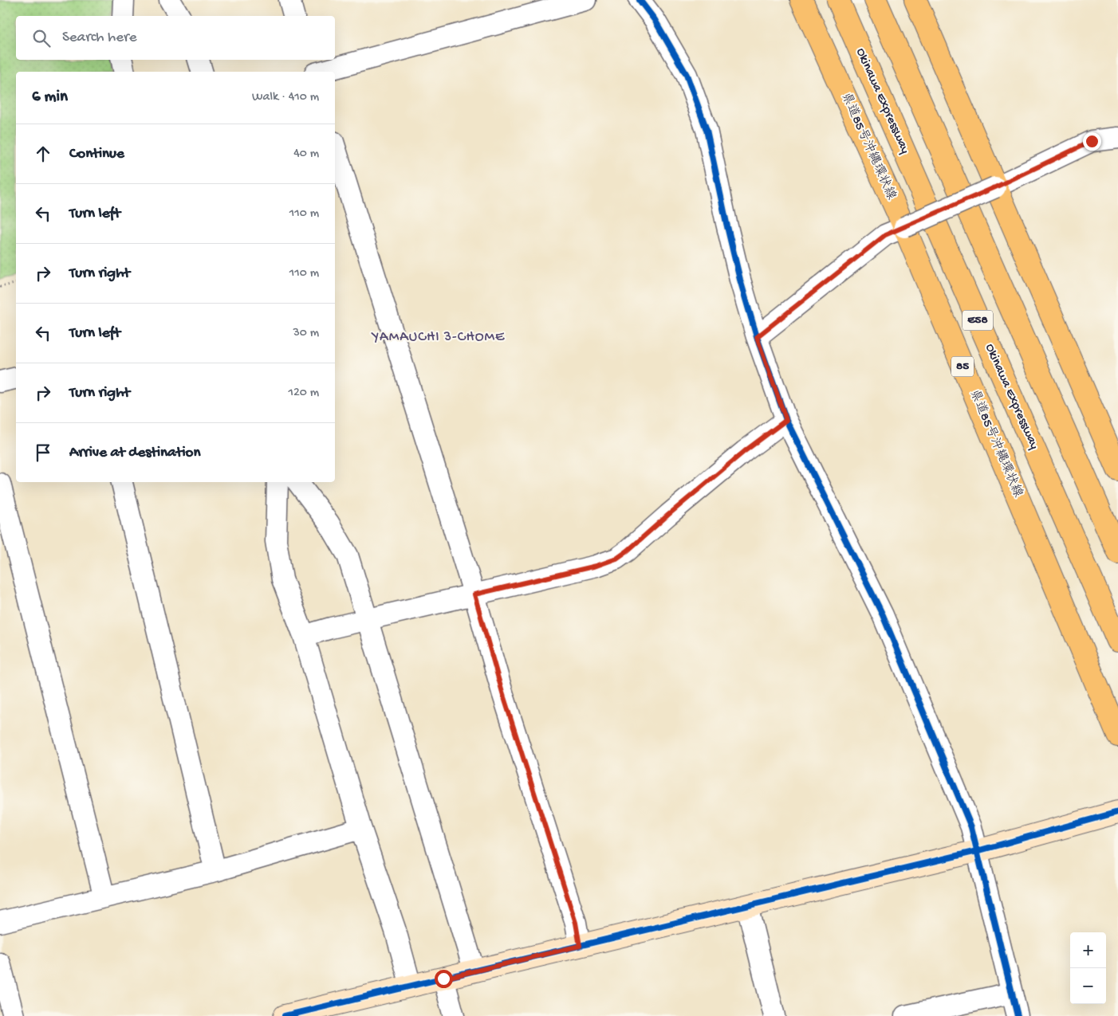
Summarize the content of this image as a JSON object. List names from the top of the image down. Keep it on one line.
{"streets":{"main road":["Okinawa Expressway","県道85号沖縄環状線","E58","85"]},"districts":["YAMAUCHI 3-CHOME"],"page":{"search":"Search here","heading":["6 min","Walk · 410 m"],"list":[["Continue","40 m"],["Turn left","110 m"],["Turn right","110 m"],["Turn left","30 m"],["Turn right","120 m"],"Arrive at destination"],"map_buttons":["+","−"]}}
